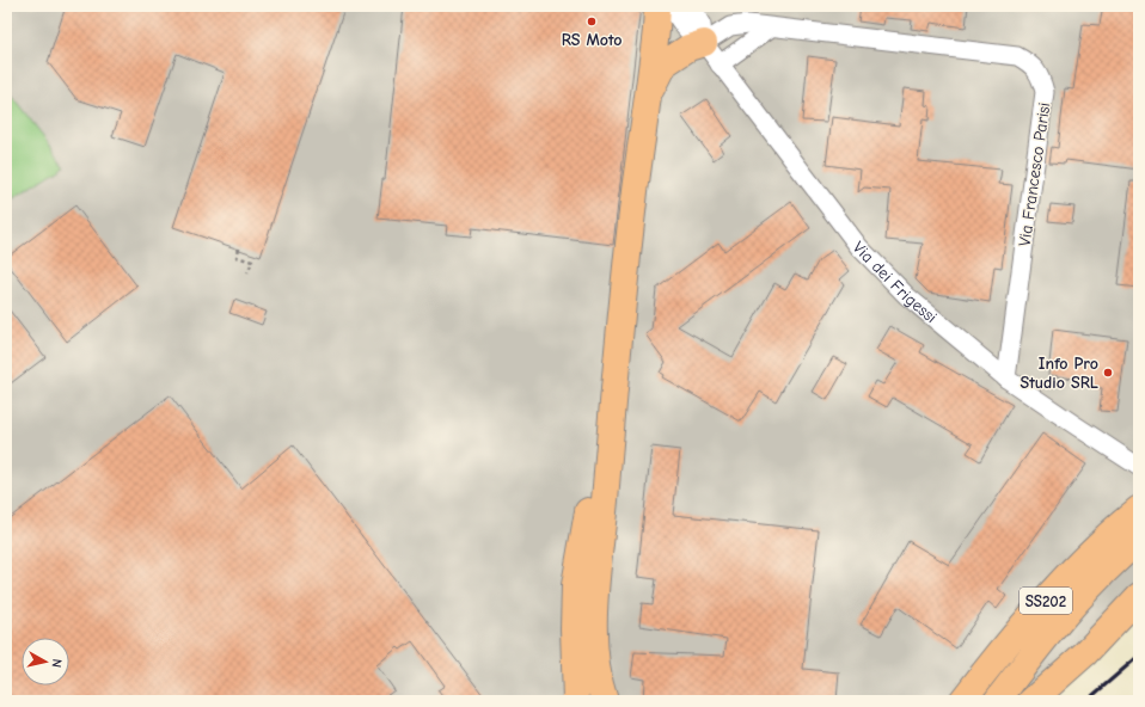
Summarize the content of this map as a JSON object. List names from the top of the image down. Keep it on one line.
{"streets":{"highway":["SS202"],"street":["Via Francesco Parisi","Via dei Frigessi"]},"crossings":[["Via Francesco Parisi","Via dei Frigessi"]],"places":["RS Moto","Info Pro Studio SRL"],"north":"right"}
